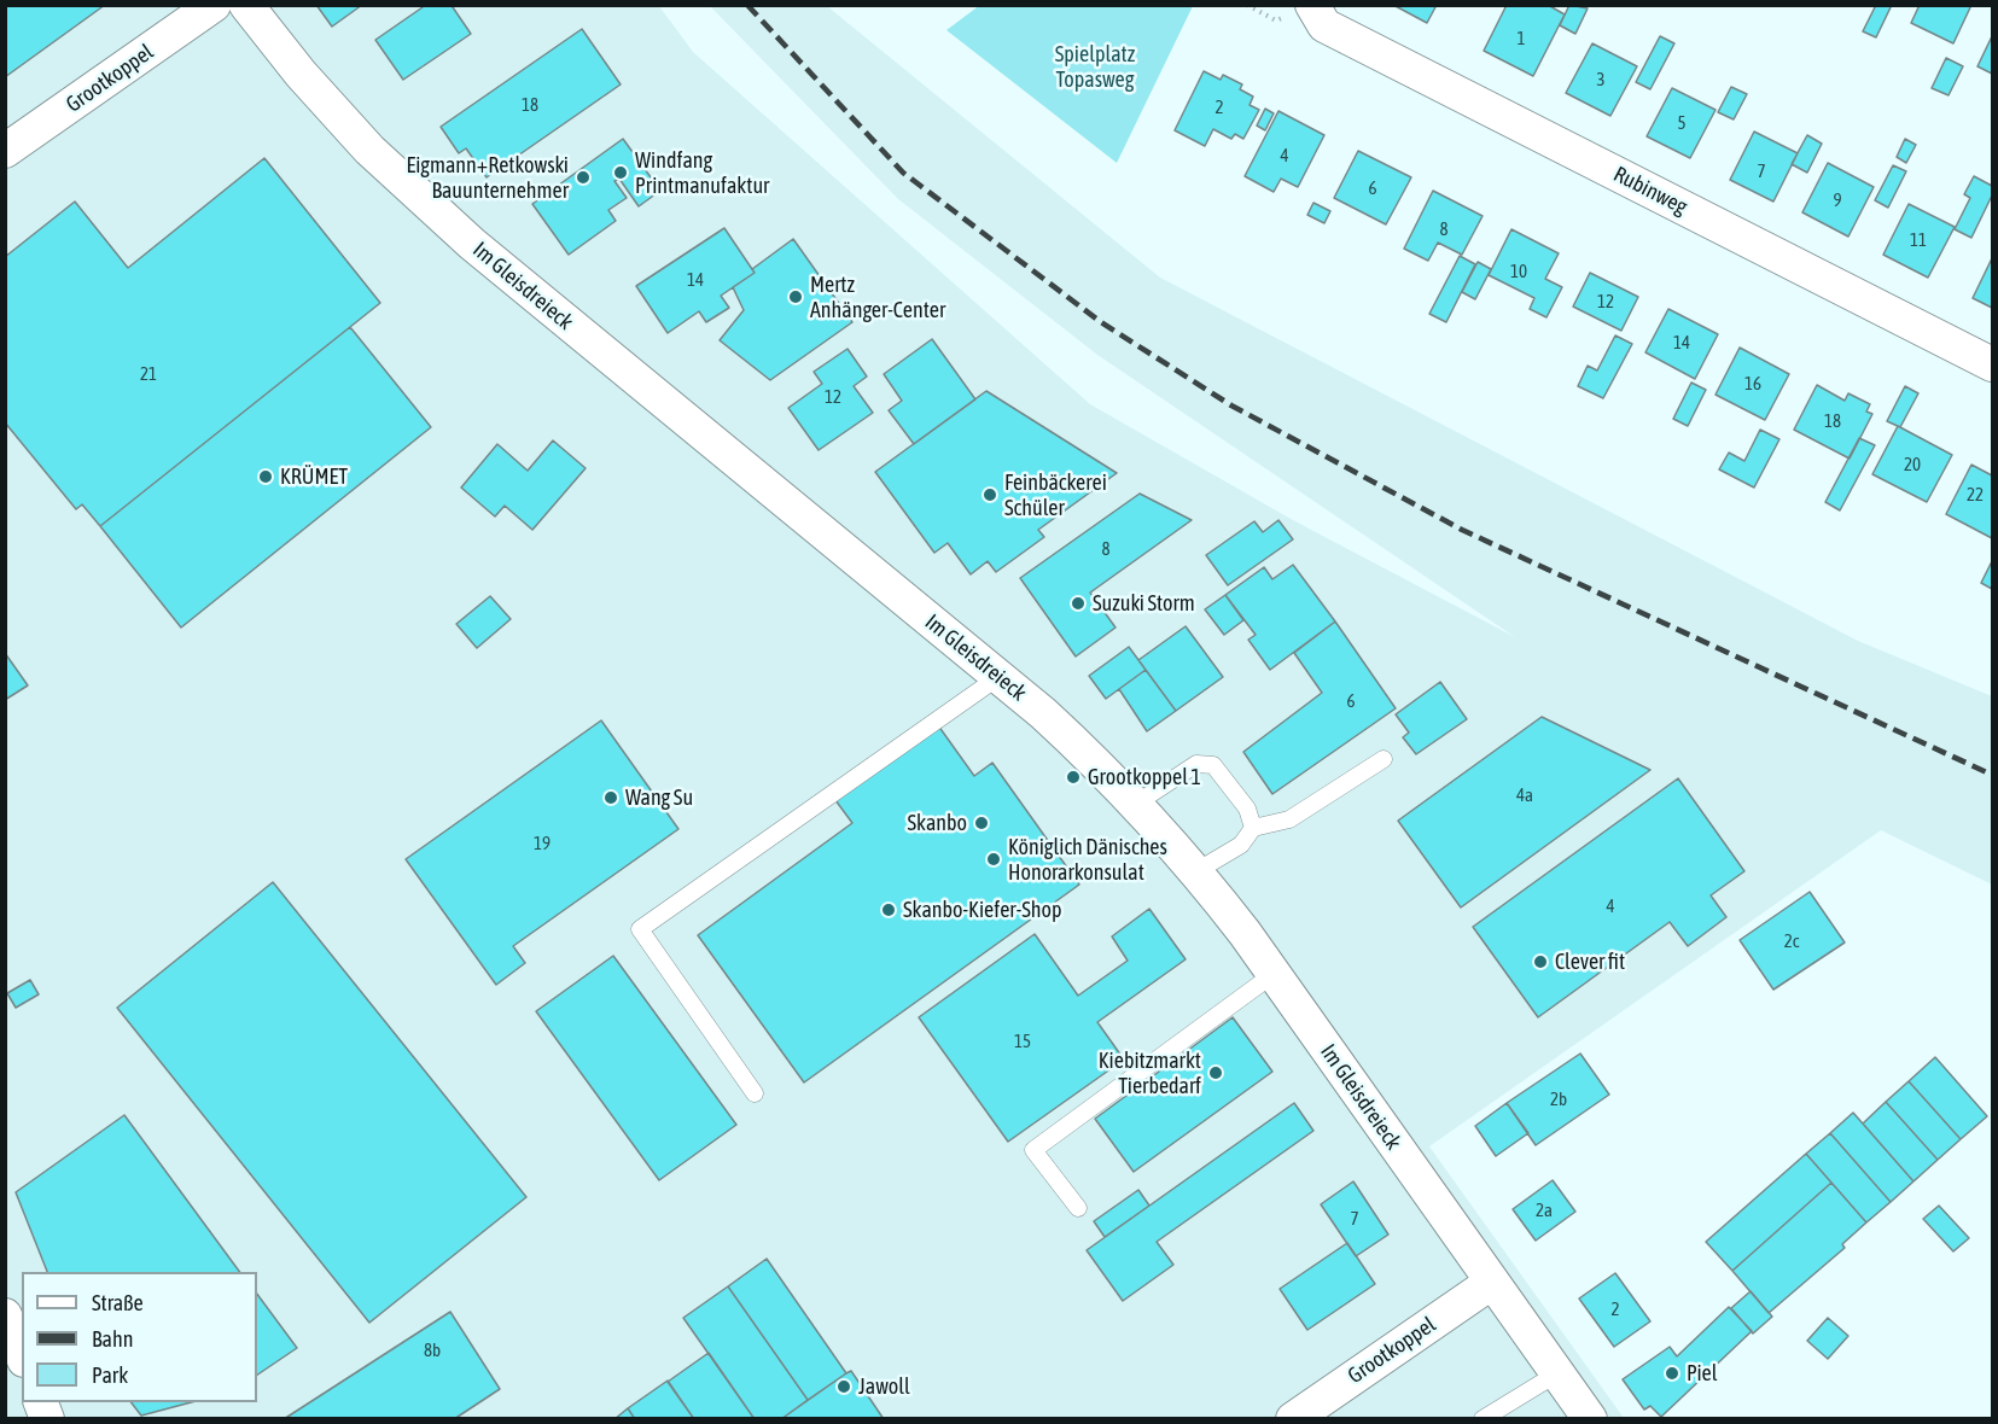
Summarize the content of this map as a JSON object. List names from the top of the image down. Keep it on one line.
{"streets":{"street":["Grootkoppel","Rubinweg","Im Gleisdreieck"]},"crossings":[["Grootkoppel","Im Gleisdreieck"]],"parks":["Spielplatz Topasweg"],"places":["Windfang Printmanufaktur","Eigmann+Retkowski Bauunternehmer","Mertz Anhänger-Center","KRÜMET","Feinbäckerei Schüler","Suzuki Storm","Grootkoppel 1","Wang Su","Skanbo","Königlich Dänisches Honorarkonsulat","Skanbo-Kiefer-Shop","Clever fit","Kiebitzmarkt Tierbedarf","Piel","Jawoll"],"house_numbers":["1","3","18","2","5","4","7","6","9","8","11","10","14","12","14","21","16","12","18","20","22","8","6","4a","19","4","2c","15","2b","2a","7","2","8b"],"legend":["Straße","Bahn","Park"]}
